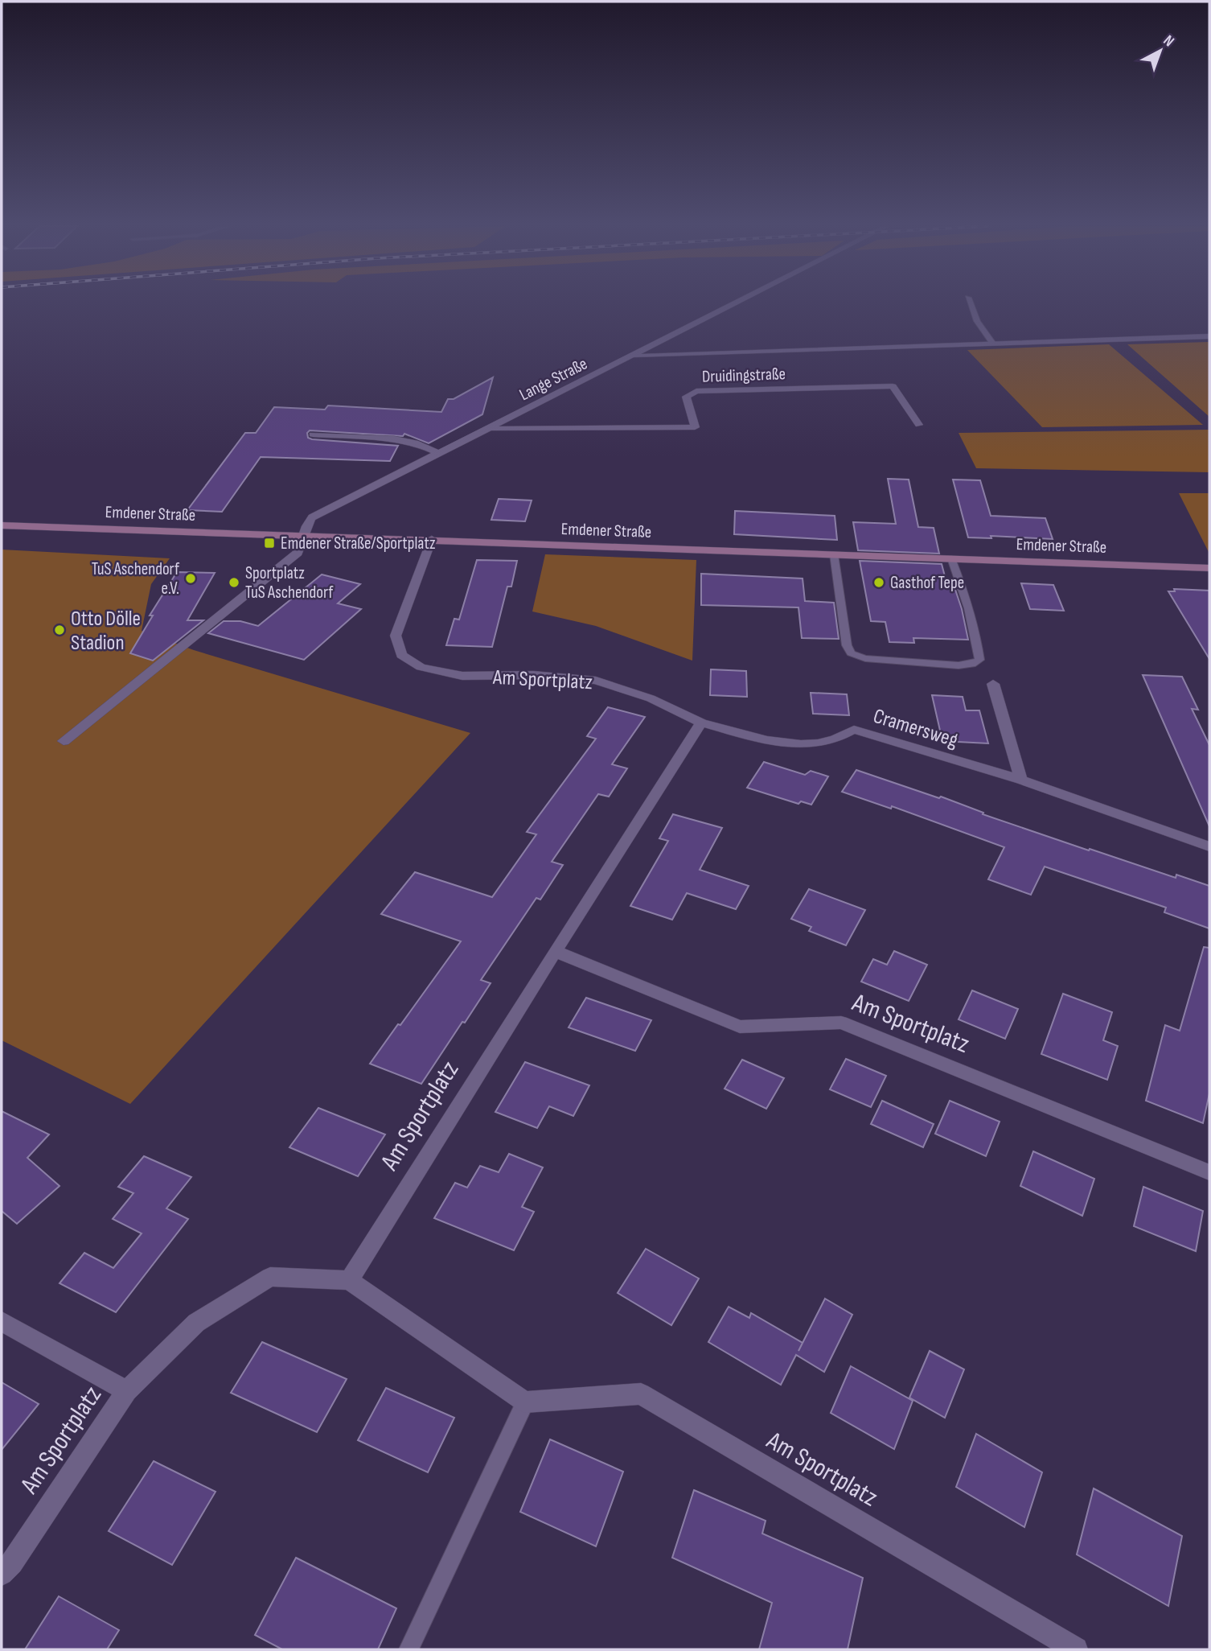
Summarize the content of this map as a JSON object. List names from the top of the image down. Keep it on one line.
{"streets":{"street":["Druidingstraße","Lange Straße","Emdener Straße","Am Sportplatz","Cramersweg"]},"crossings":[["Druidingstraße","Lange Straße"],["Lange Straße","Emdener Straße"],["Emdener Straße","Am Sportplatz"],["Am Sportplatz","Cramersweg"]],"places":{"transit":["Emdener Straße/Sportplatz"],"other":["TuS Aschendorf e.V.","Sportplatz TuS Aschendorf","Gasthof Tepe","Otto Dölle Stadion"]},"north":"top right"}
